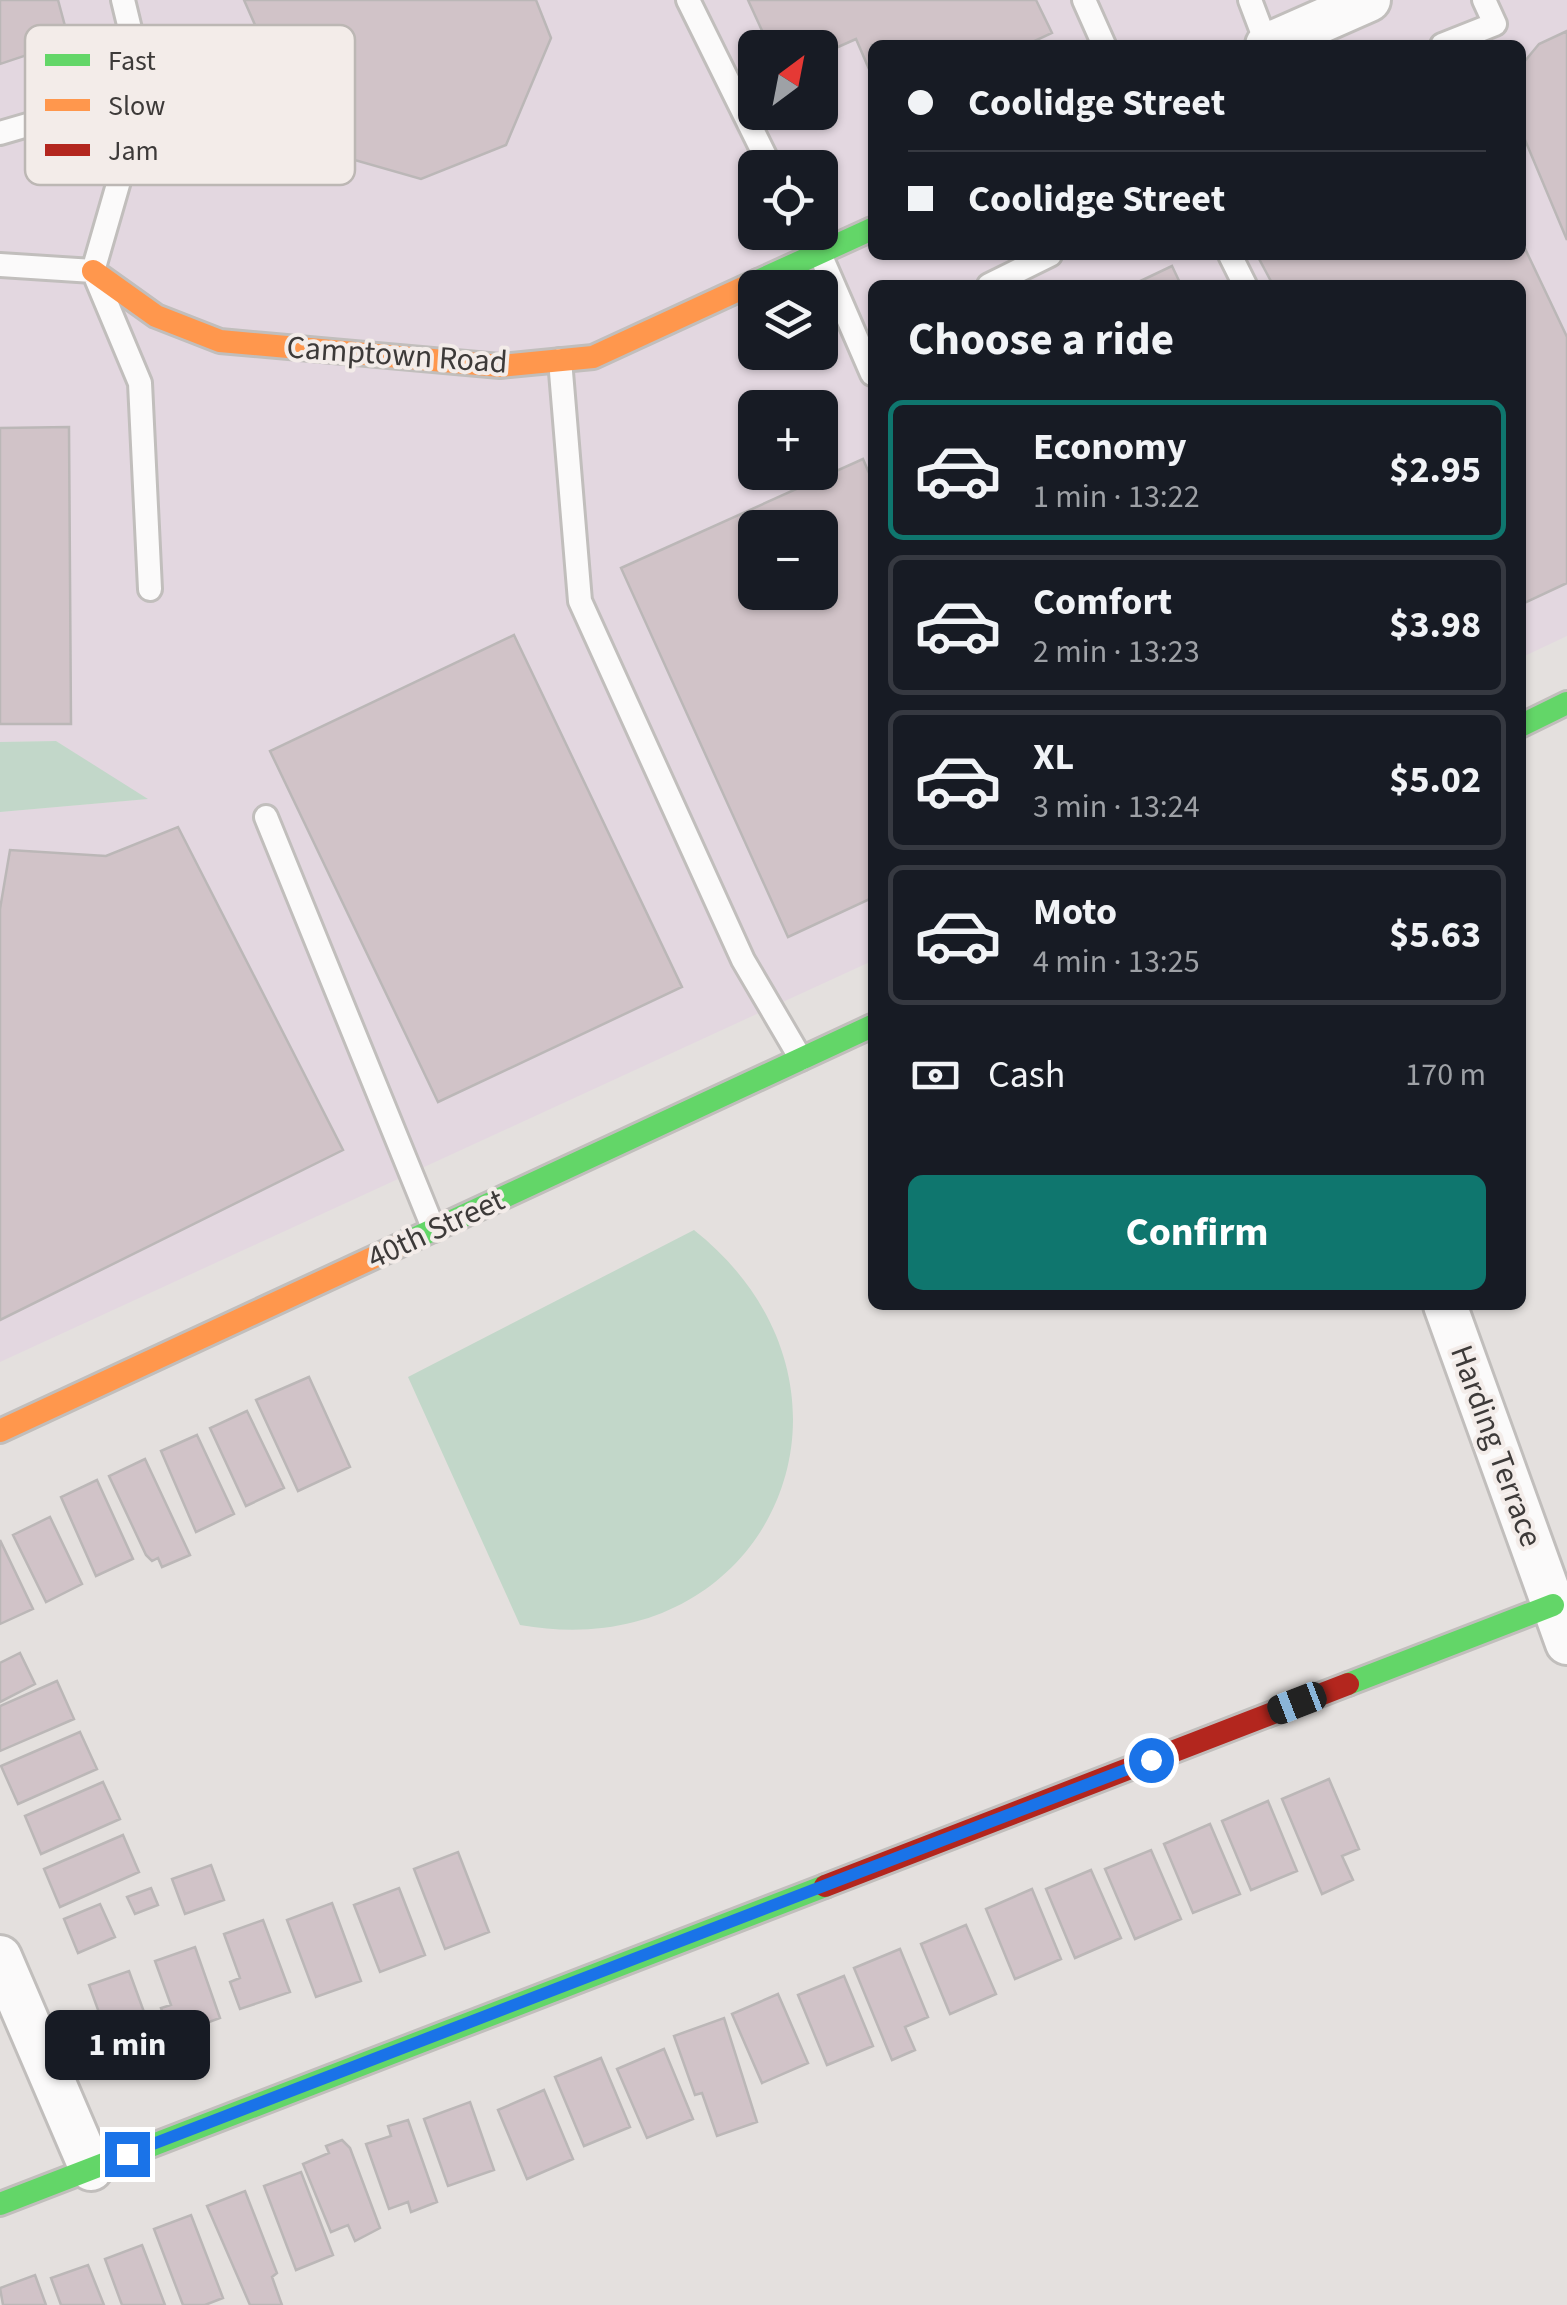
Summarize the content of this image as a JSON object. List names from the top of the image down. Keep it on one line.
{"streets":{"street":["Camptown Road","40th Street","Harding Terrace"]},"legend":["Fast","Slow","Jam"],"north":"top right","page":{"map_buttons":["+","−"],"banner":["Coolidge Street","Coolidge Street"],"heading":"Choose a ride","list":[{"name":"Economy","note":"1 min · 13:22","value":"$2.95"},{"name":"Comfort","note":"2 min · 13:23","value":"$3.98"},{"name":"XL","note":"3 min · 13:24","value":"$5.02"},{"name":"Moto","note":"4 min · 13:25","value":"$5.63"}],"pay":["Cash","170 m"],"buttons":"Confirm","bubble":"1 min"}}
